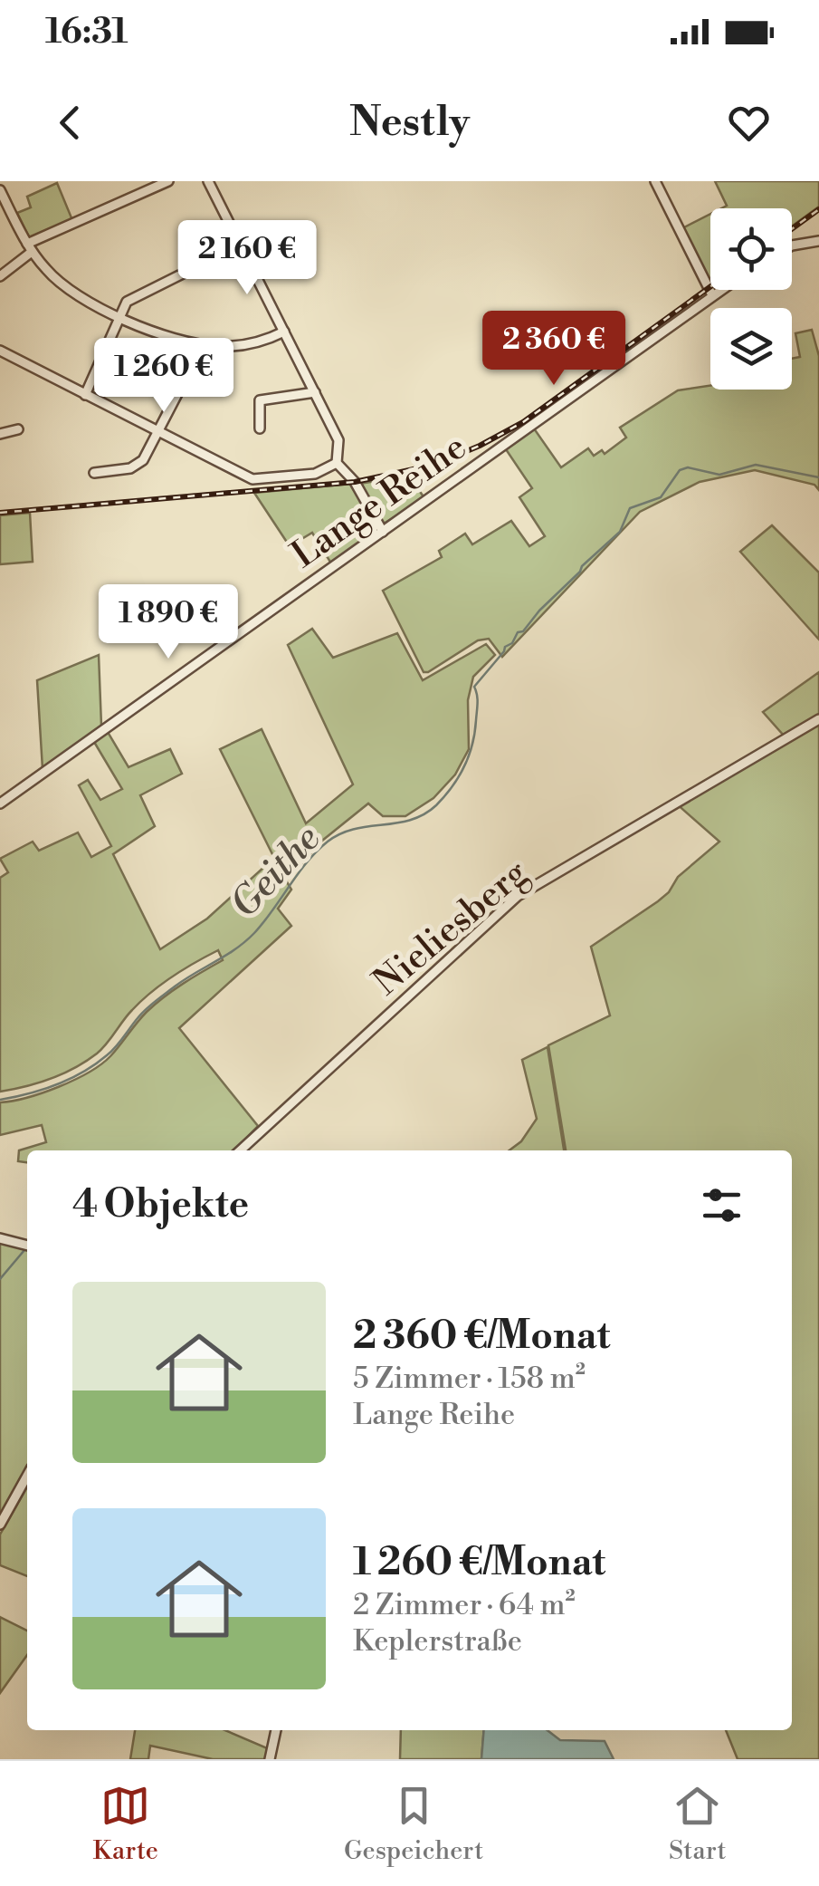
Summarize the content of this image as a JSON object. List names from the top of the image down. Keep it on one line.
{"streets":{"street":["Lange Reihe","Nieliesberg"]},"water":["Geithe"],"page":{"status":"16:31","header":"Nestly","price":["2 160 €","2 360 €","1 260 €","1 890 €"],"heading":"4 Objekte","list":[{"name":"2 360 €/Monat","note":"5 Zimmer · 158 m² · Lange Reihe"},{"name":"1 260 €/Monat","note":"2 Zimmer · 64 m² · Keplerstraße"}],"tabs":["Karte","Gespeichert","Start"]}}
